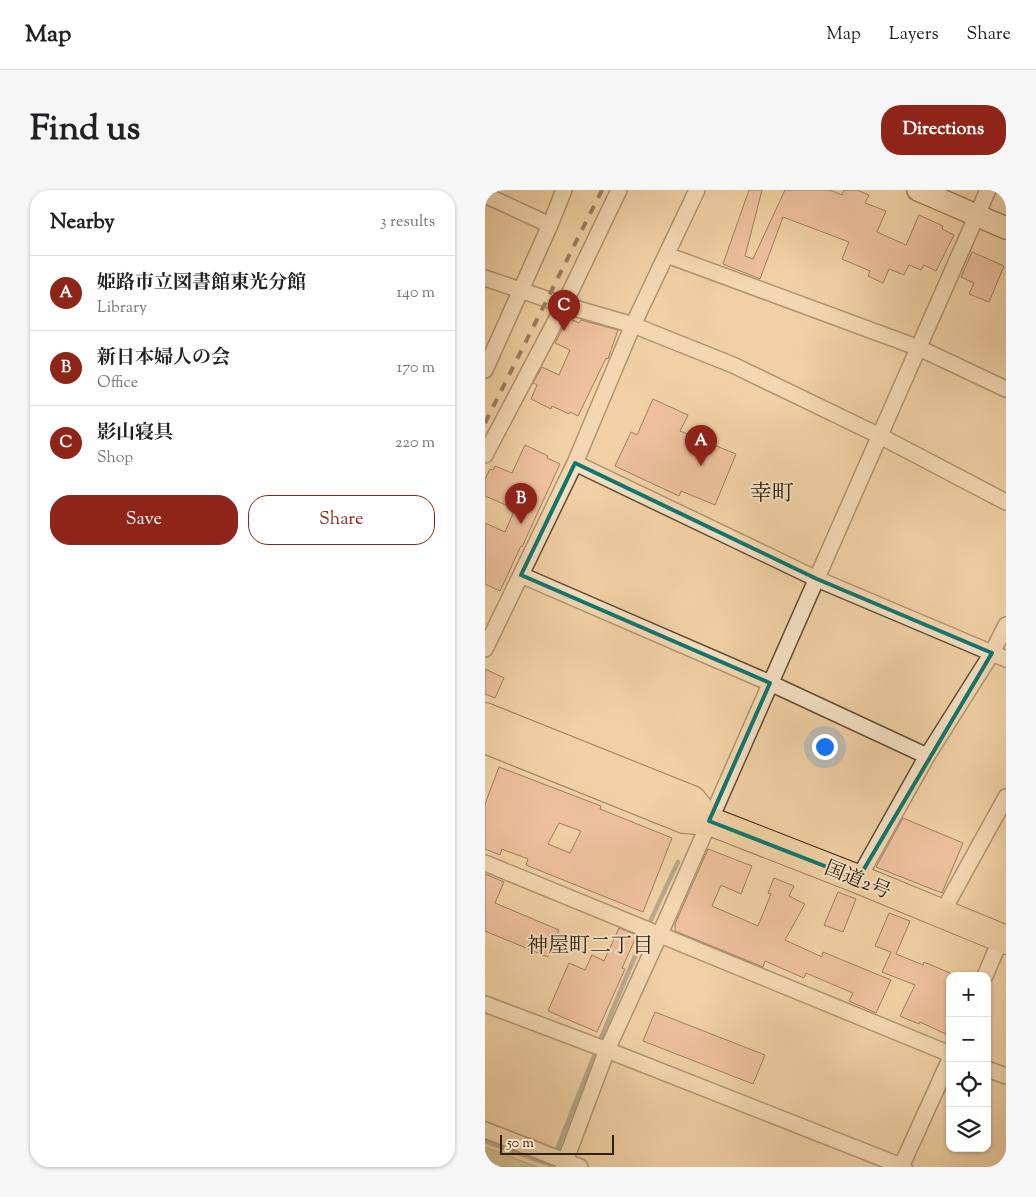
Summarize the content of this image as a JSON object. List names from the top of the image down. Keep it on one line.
{"streets":{"highway":["国道2号"]},"districts":["幸町","神屋町二丁目"],"scale_bar":"50 m","page":{"header":"Map","nav":["Map","Layers","Share"],"title":"Find us","buttons":["Directions",["Save","Share"]],"heading":["Nearby","3 results"],"list":[{"mark":"A","name":"姫路市立図書館東光分館","note":"Library","value":"140 m"},{"mark":"B","name":"新日本婦人の会","note":"Office","value":"170 m"},{"mark":"C","name":"影山寝具","note":"Shop","value":"220 m"}],"pins":["C","A","B"],"map_buttons":["+","−"],"scale":"50 m"}}
